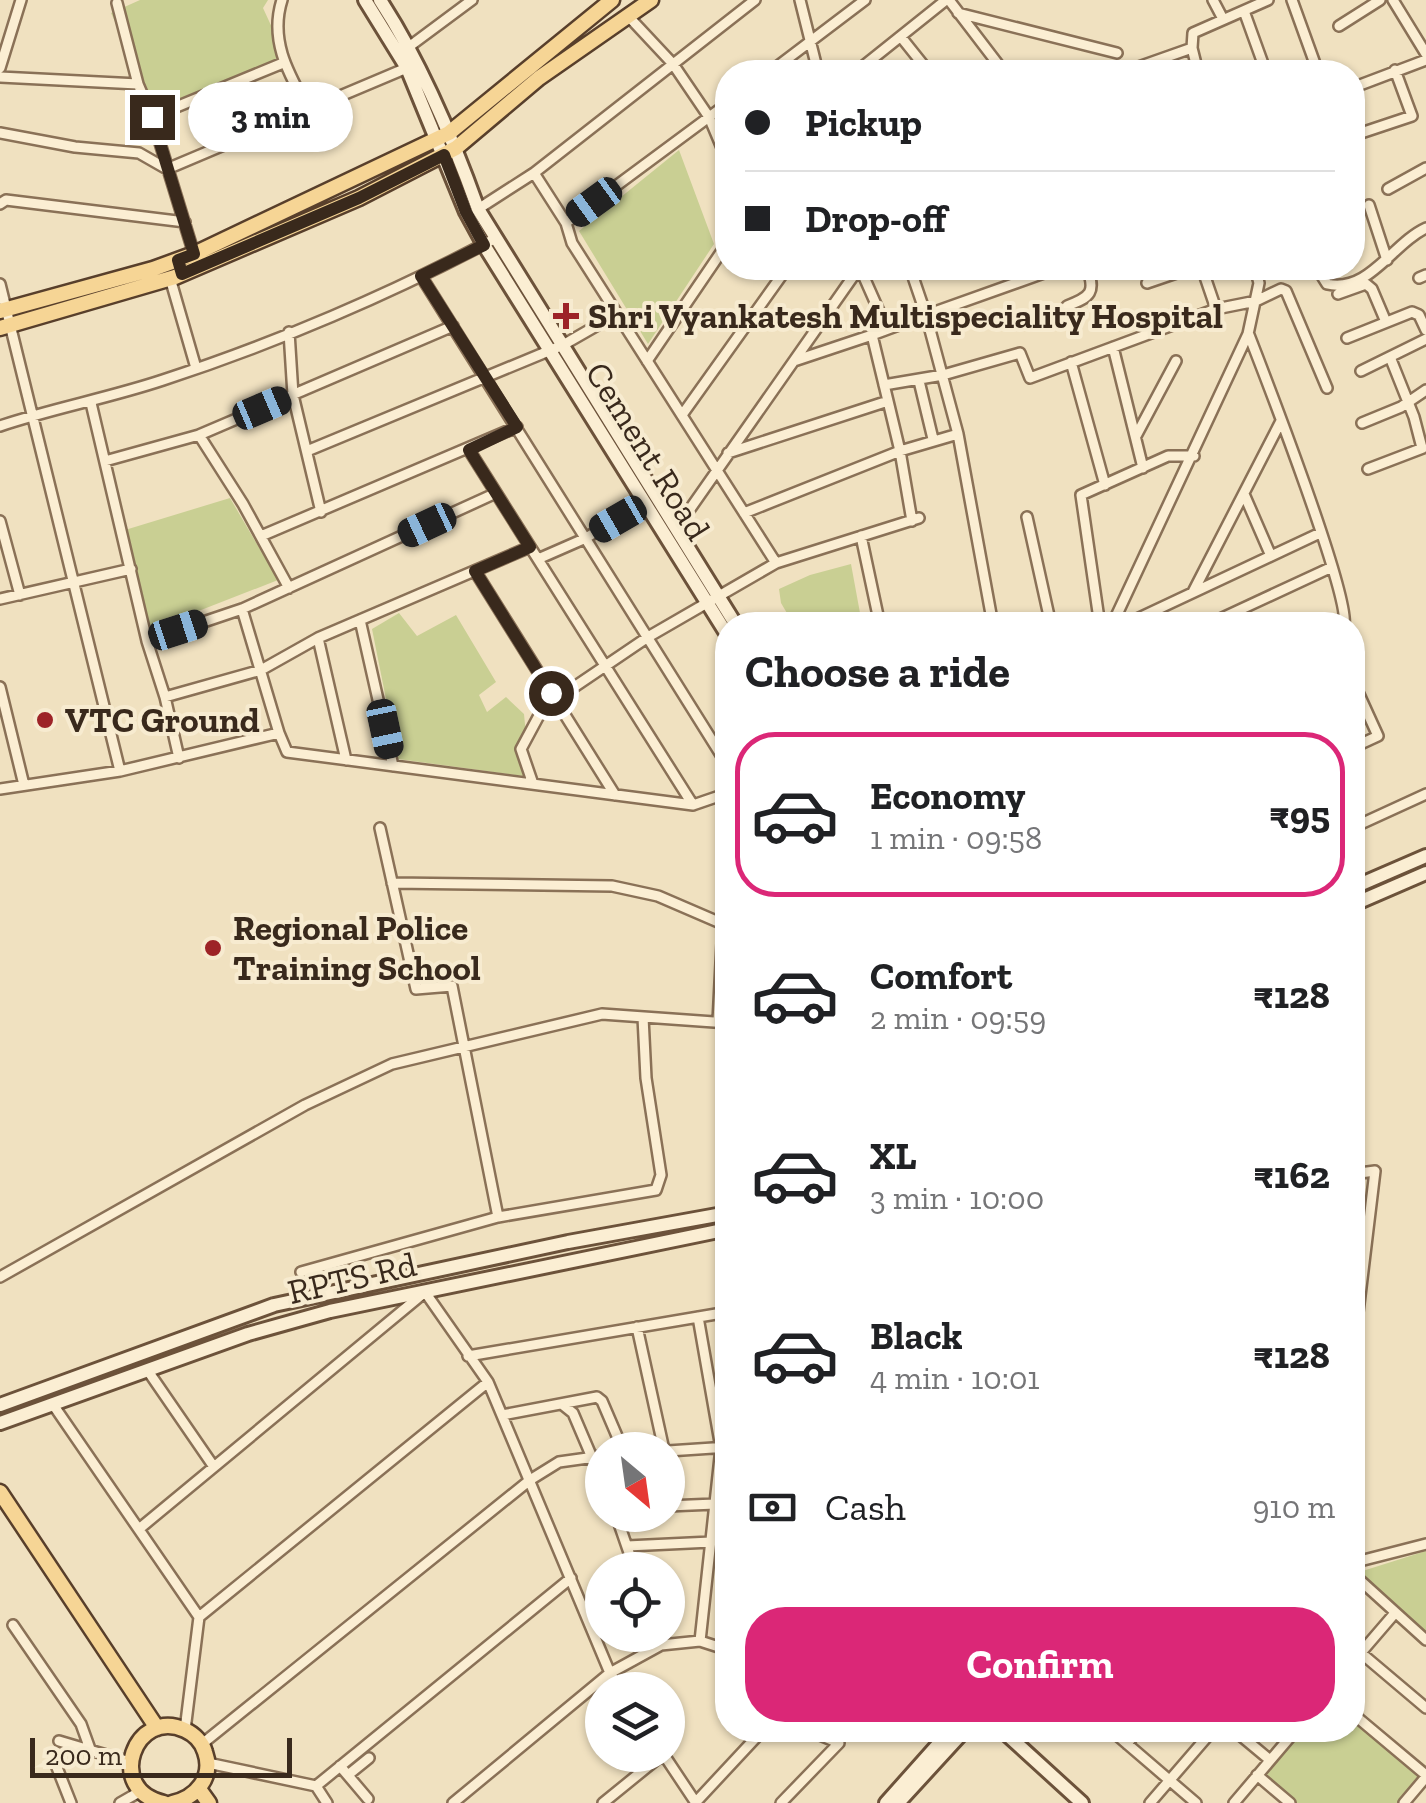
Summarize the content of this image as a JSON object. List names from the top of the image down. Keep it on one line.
{"streets":{"street":["Cement Road","RPTS Rd"]},"places":{"health":["Shri Vyankatesh Multispeciality Hospital"],"other":["VTC Ground","Regional Police Training School"]},"scale_bar":"200 m","north":"bottom right","page":{"banner":["Pickup","Drop-off"],"bubble":"3 min","heading":"Choose a ride","list":[{"name":"Economy","note":"1 min · 09:58","value":"₹95"},{"name":"Comfort","note":"2 min · 09:59","value":"₹128"},{"name":"XL","note":"3 min · 10:00","value":"₹162"},{"name":"Black","note":"4 min · 10:01","value":"₹128"}],"pay":["Cash","910 m"],"buttons":"Confirm","scale":"200 m"}}
